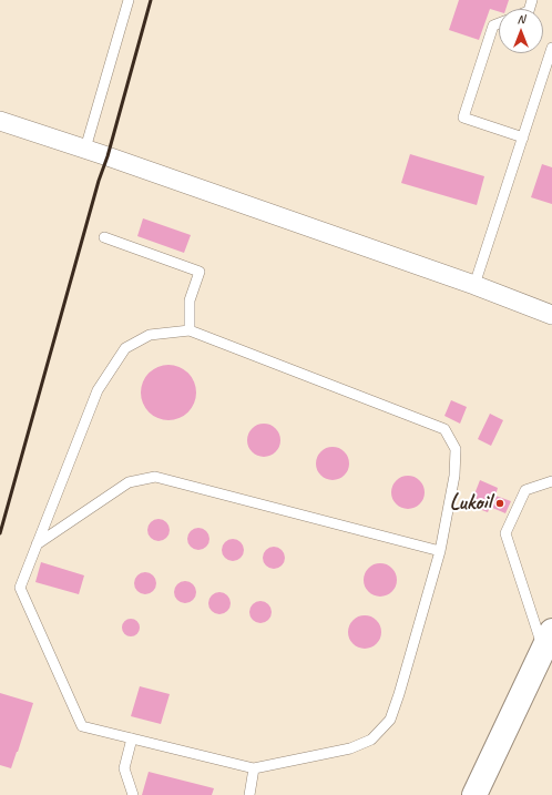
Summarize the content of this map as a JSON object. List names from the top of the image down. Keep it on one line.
{"places":["Lukoil"],"north":"top"}
